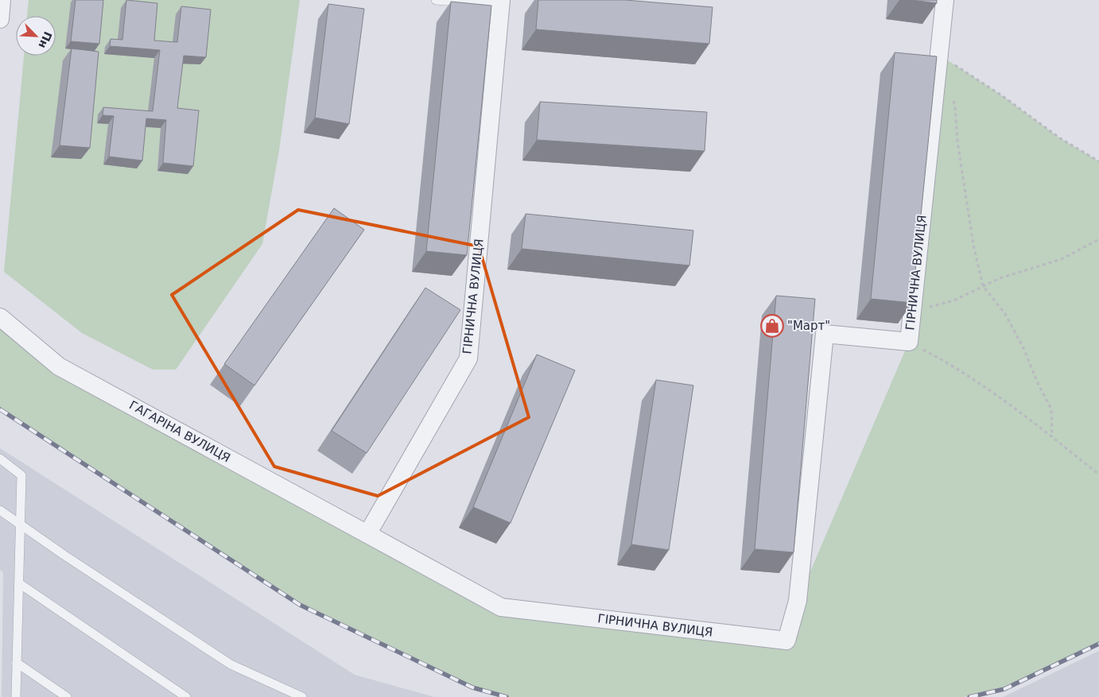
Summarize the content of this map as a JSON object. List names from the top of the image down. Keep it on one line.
{"streets":{"street":["ГІРНИЧНА ВУЛИЦЯ","ГАГАРІНА ВУЛИЦЯ"]},"crossings":[["ГІРНИЧНА ВУЛИЦЯ","ГАГАРІНА ВУЛИЦЯ"]],"places":{"shop":["\"Март\""]},"north":"bottom right"}
